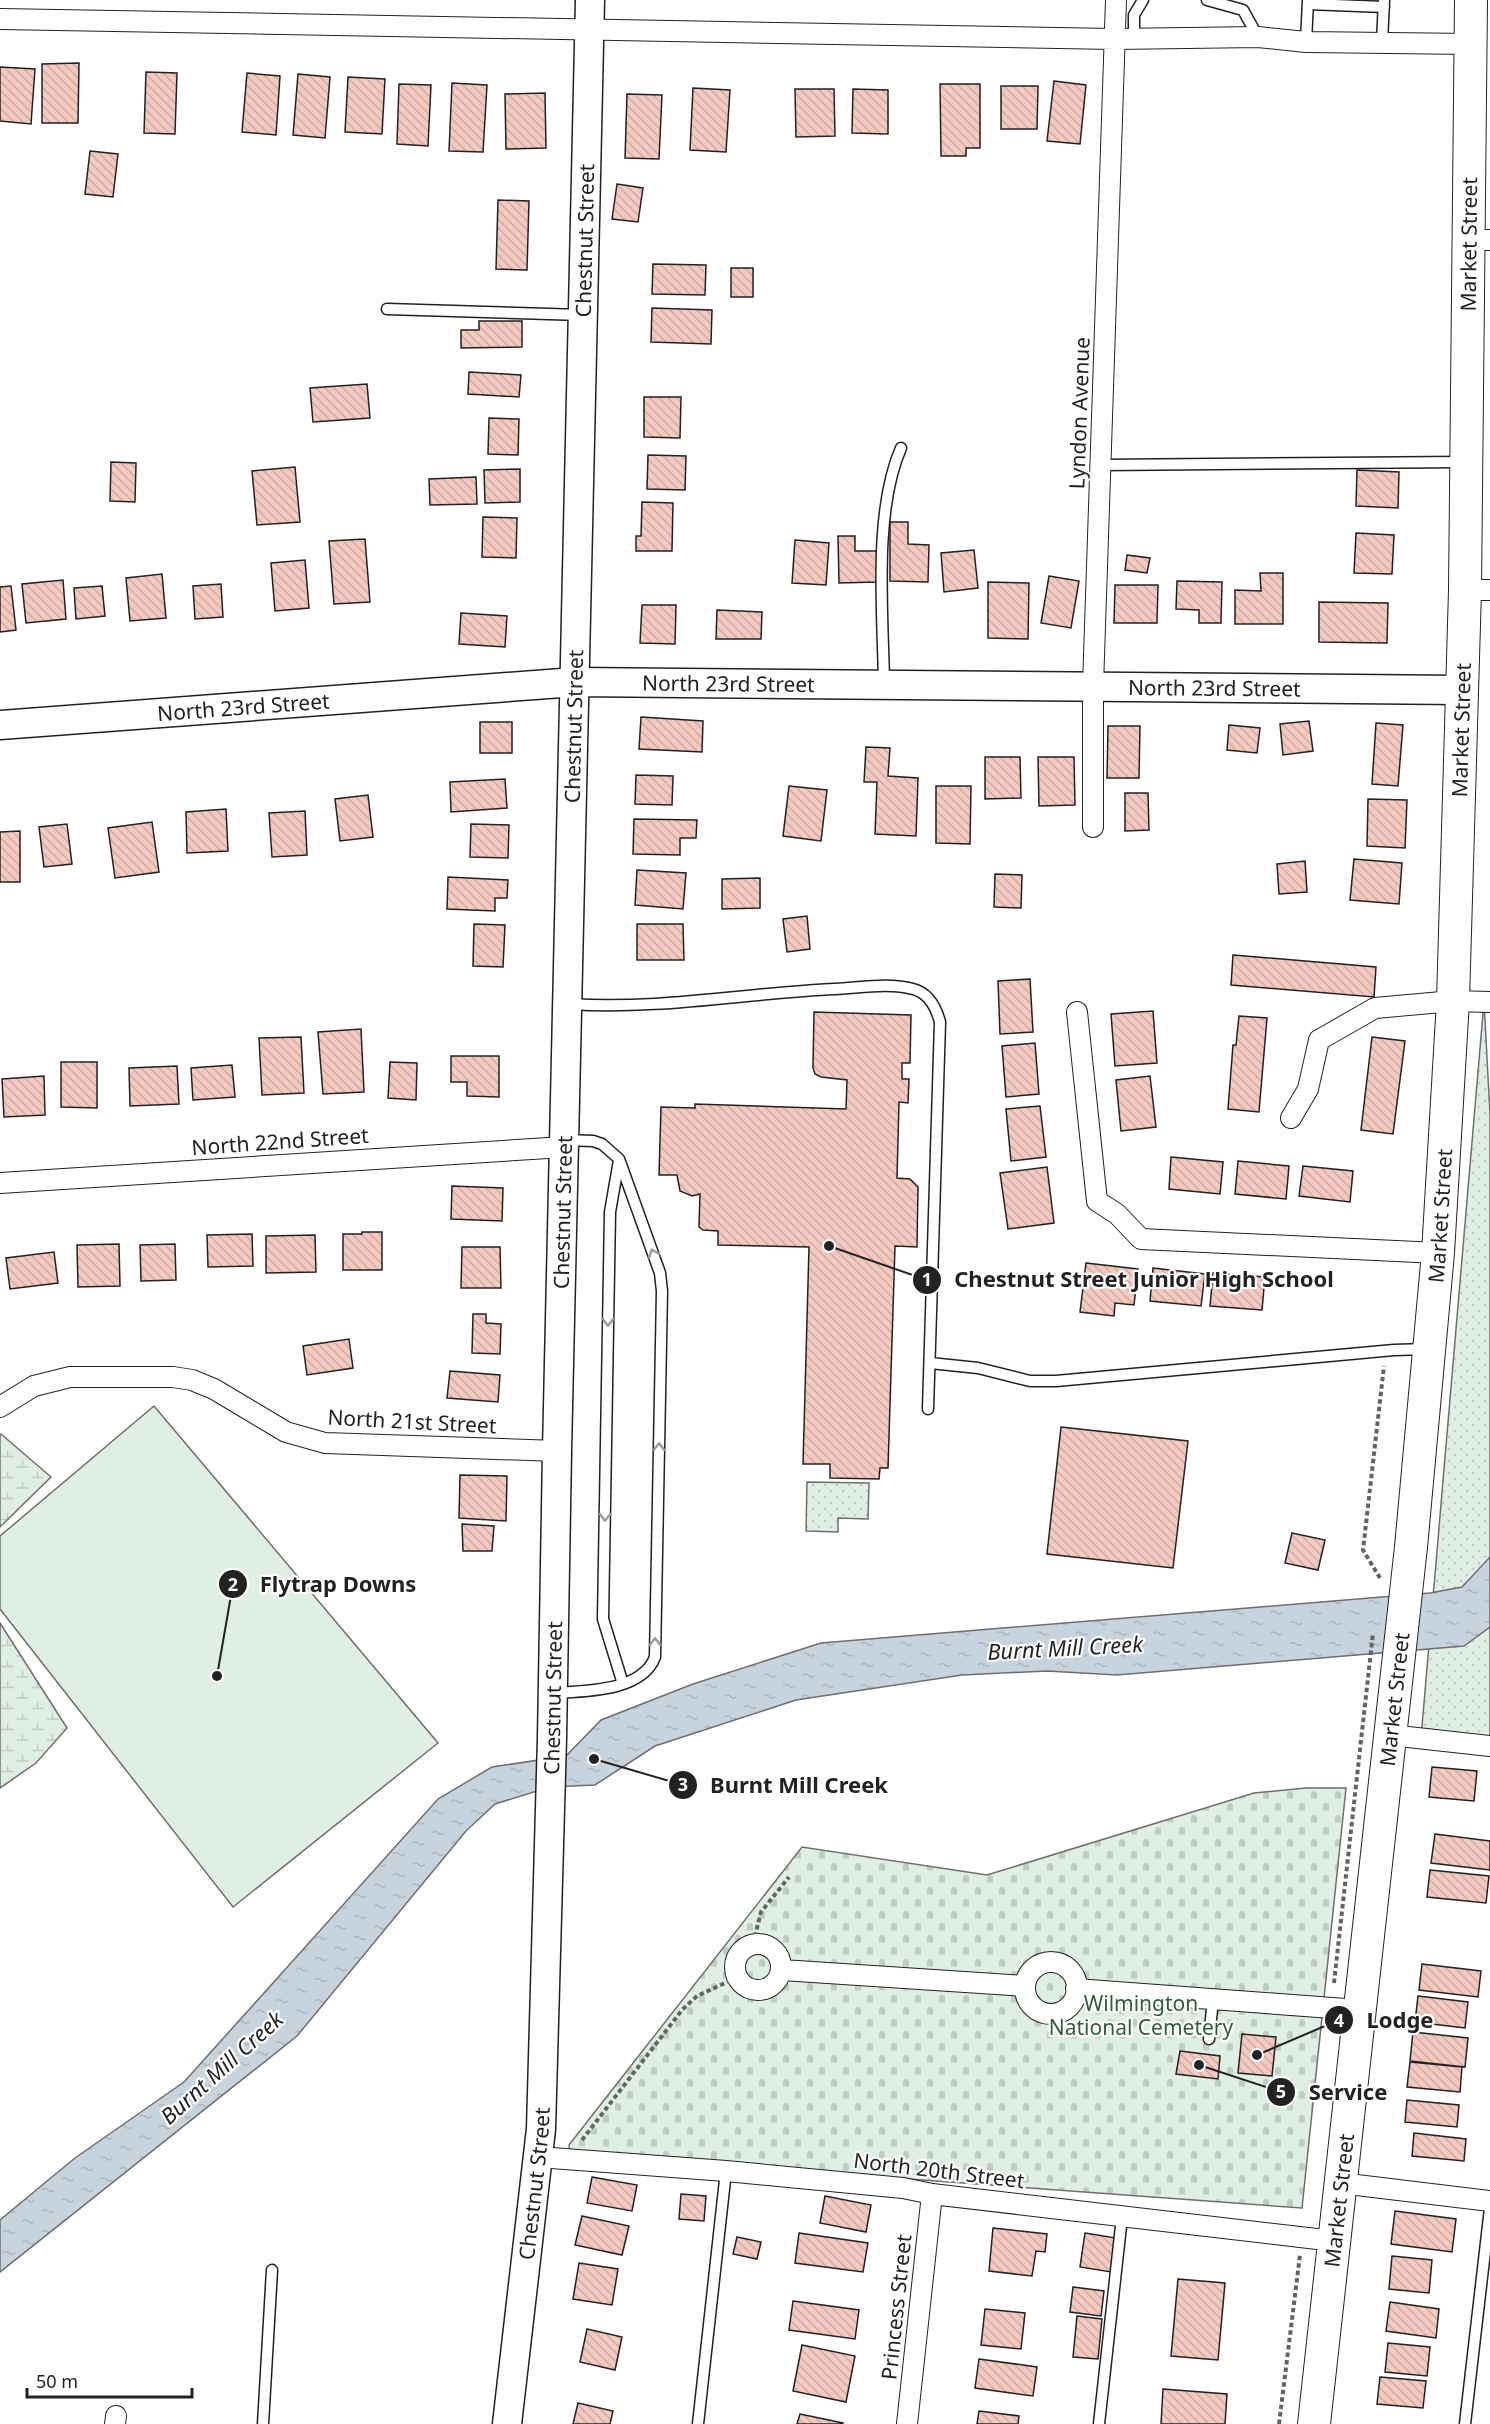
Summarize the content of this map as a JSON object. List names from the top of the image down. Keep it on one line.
{"streets":{"main road":["Market Street"],"street":["Chestnut Street","Lyndon Avenue","North 23rd Street","North 22nd Street","North 21st Street","North 20th Street","Princess Street"]},"crossings":[["Chestnut Street","North 23rd Street"],["Chestnut Street","North 22nd Street"],["Chestnut Street","North 21st Street"],["Chestnut Street","North 20th Street"],["Market Street","North 23rd Street"],["Market Street","North 20th Street"],["Lyndon Avenue","North 23rd Street"],["North 20th Street","Princess Street"]],"water":["Burnt Mill Creek"],"parks":["Wilmington National Cemetery"],"places":["Chestnut Street Junior High School","Flytrap Downs","Burnt Mill Creek","Lodge","Service"],"scale_bar":"50 m"}
